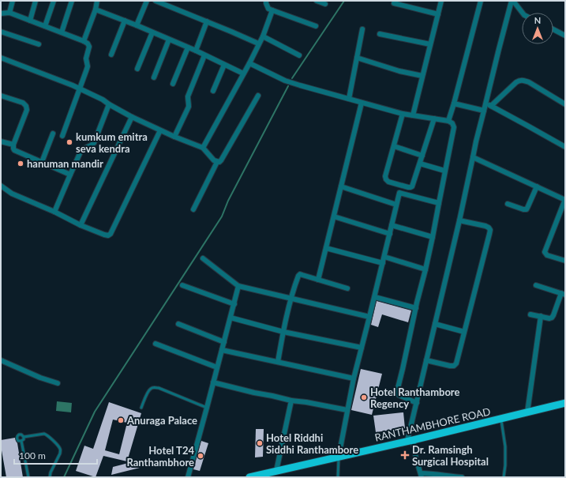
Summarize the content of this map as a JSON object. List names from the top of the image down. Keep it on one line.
{"streets":{"main road":["RANTHAMBHORE ROAD"]},"places":{"other":["kumkum emitra seva kendra","hanuman mandir","Hotel Ranthambore Regency","Anuraga Palace","Hotel Riddhi Siddhi Ranthambore","Hotel T24 Ranthambhore"],"health":["Dr. Ramsingh Surgical Hospital"]},"scale_bar":"100 m","north":"top"}
